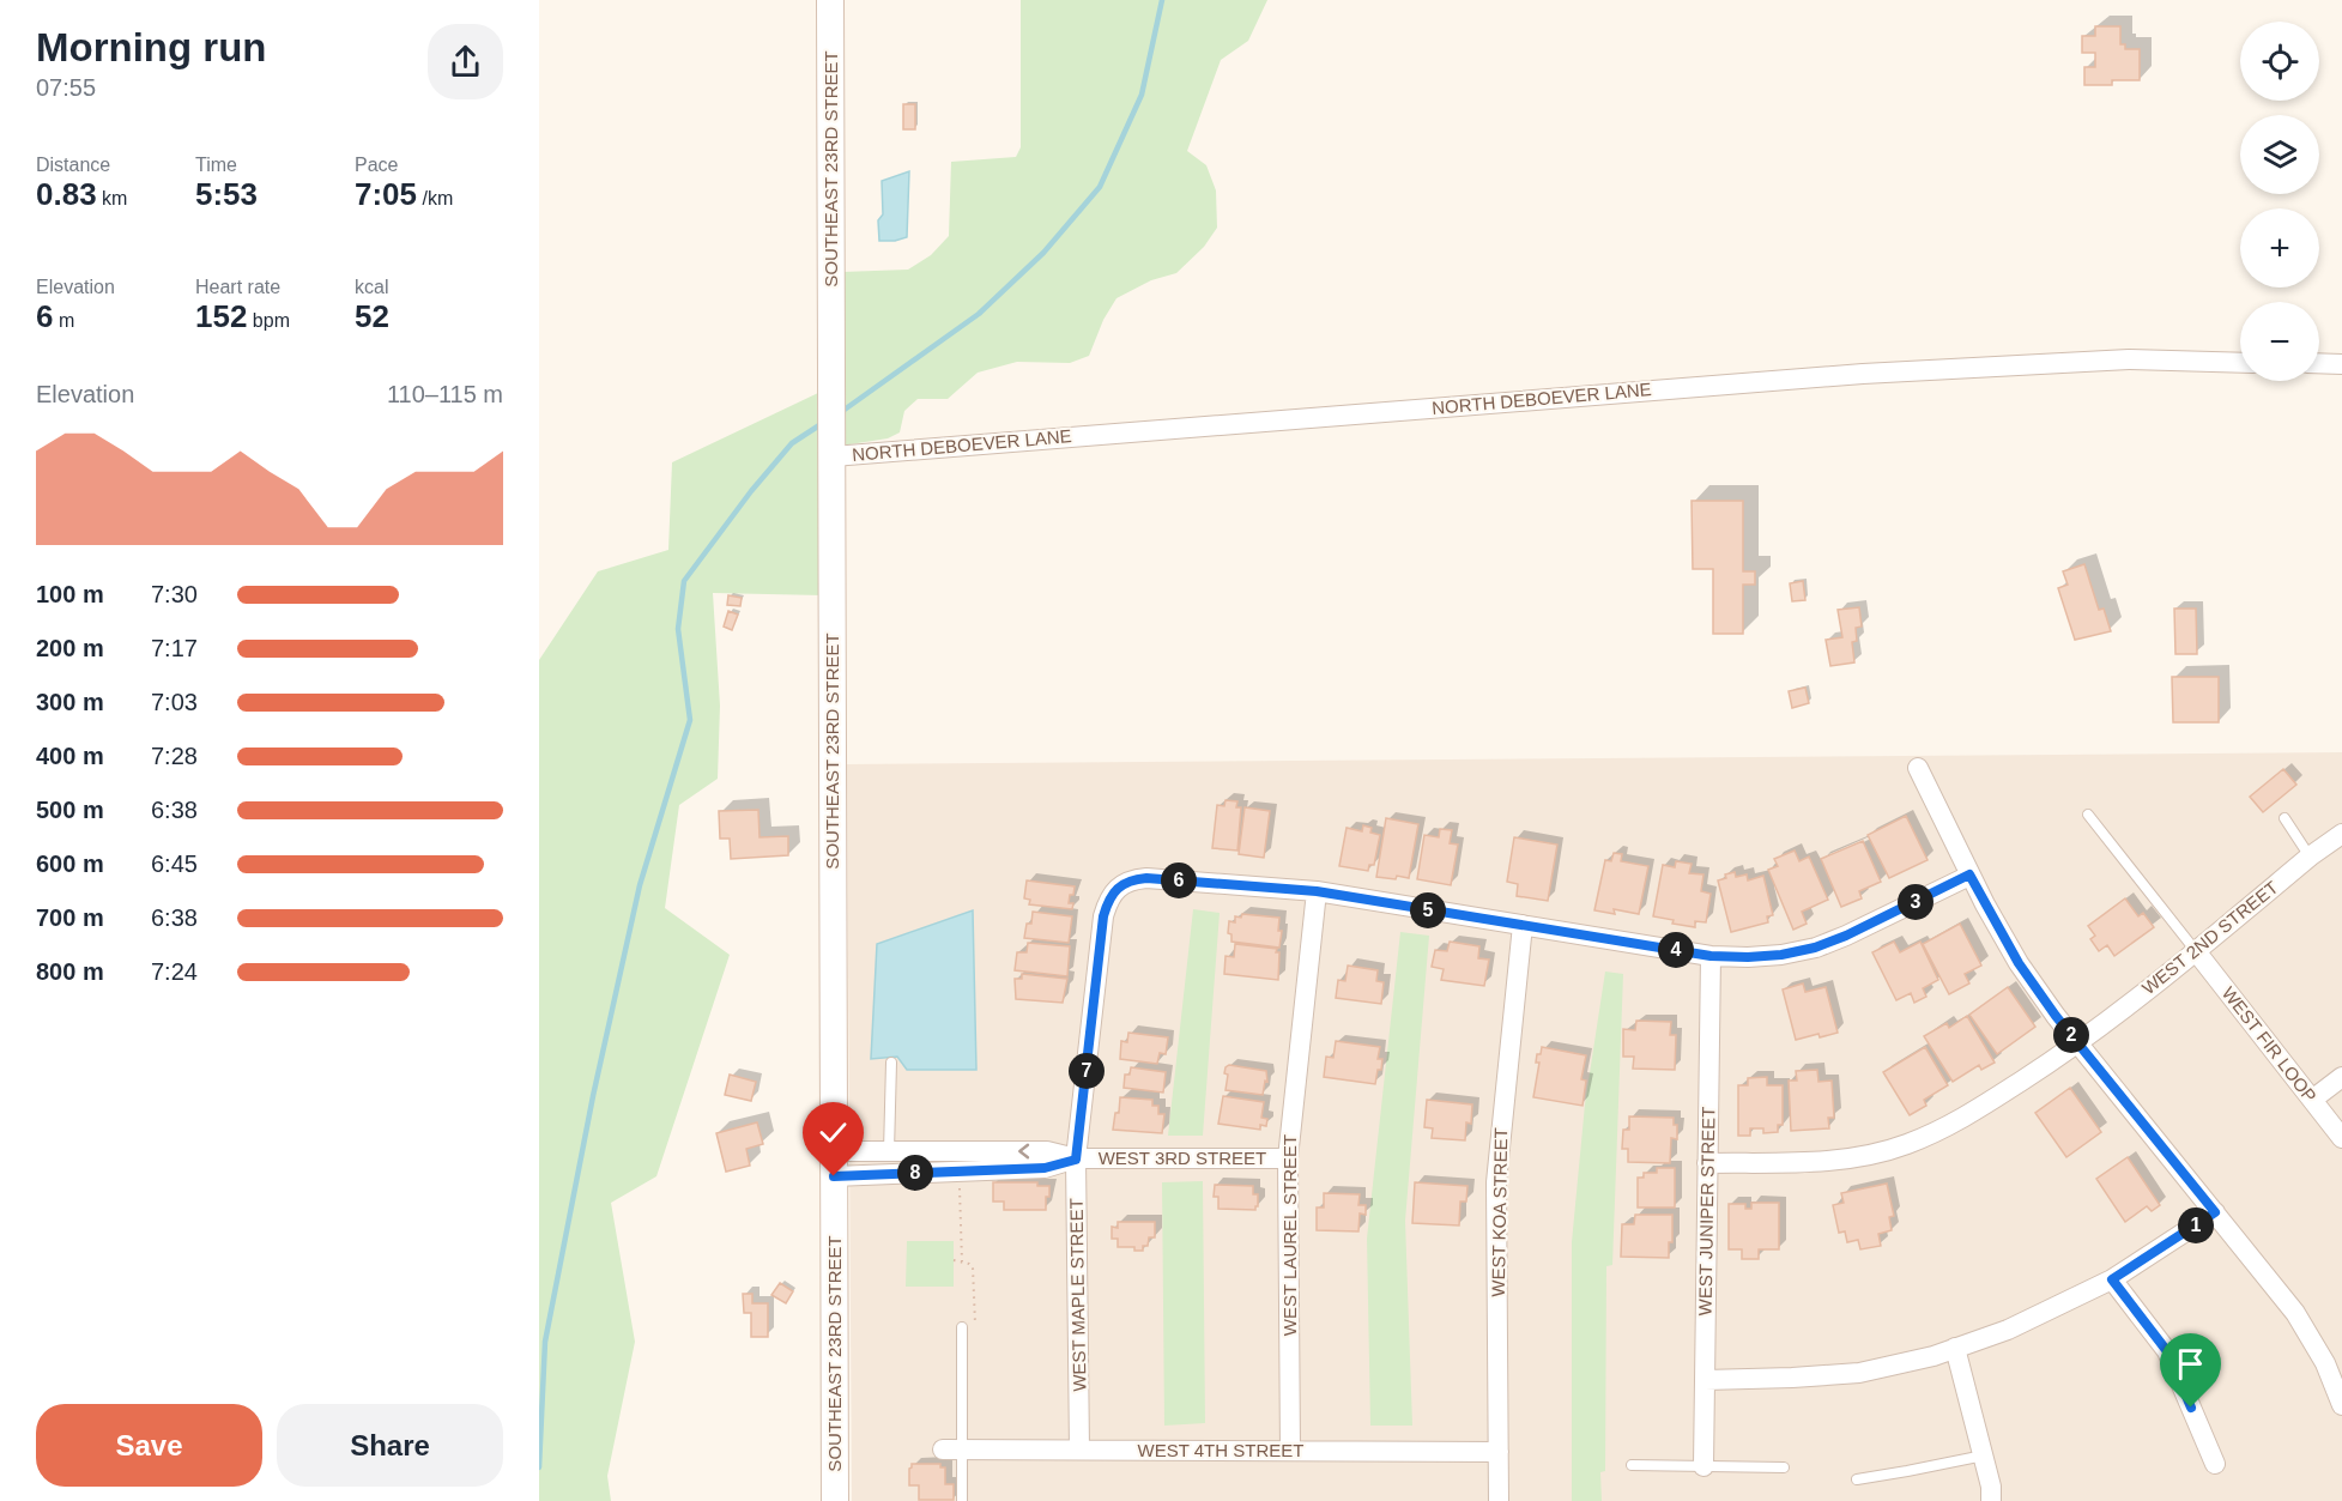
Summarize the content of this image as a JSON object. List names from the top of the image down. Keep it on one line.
{"streets":{"street":["SOUTHEAST 23RD STREET","NORTH DEBOEVER LANE","WEST 2ND STREET","WEST FIR LOOP","WEST 3RD STREET","WEST JUNIPER STREET","WEST KOA STREET","WEST LAUREL STREET","WEST MAPLE STREET","WEST 4TH STREET"]},"crossings":[["SOUTHEAST 23RD STREET","NORTH DEBOEVER LANE"],["SOUTHEAST 23RD STREET","WEST 3RD STREET"],["WEST 2ND STREET","WEST FIR LOOP"],["WEST 3RD STREET","WEST LAUREL STREET"],["WEST 3RD STREET","WEST MAPLE STREET"],["WEST KOA STREET","WEST 4TH STREET"],["WEST LAUREL STREET","WEST MAPLE STREET"],["WEST LAUREL STREET","WEST 4TH STREET"],["WEST MAPLE STREET","WEST 4TH STREET"]],"page":{"heading":["Morning run","07:55"],"map_buttons":["+","−"],"stats":[["Distance","0.83 km"],["Time","5:53"],["Pace","7:05 /km"],["Elevation","6 m"],["Heart rate","152 bpm"],["kcal","52"]],"chart":["Elevation","110–115 m"],"list":[{"name":"100 m","note":"7:30"},{"name":"200 m","note":"7:17"},{"name":"300 m","note":"7:03"},{"name":"400 m","note":"7:28"},{"name":"500 m","note":"6:38"},{"name":"600 m","note":"6:45"},{"name":"700 m","note":"6:38"},{"name":"800 m","note":"7:24"}],"pins":["6","3","5","4","2","7","8","1"],"buttons":["Save","Share"]}}
